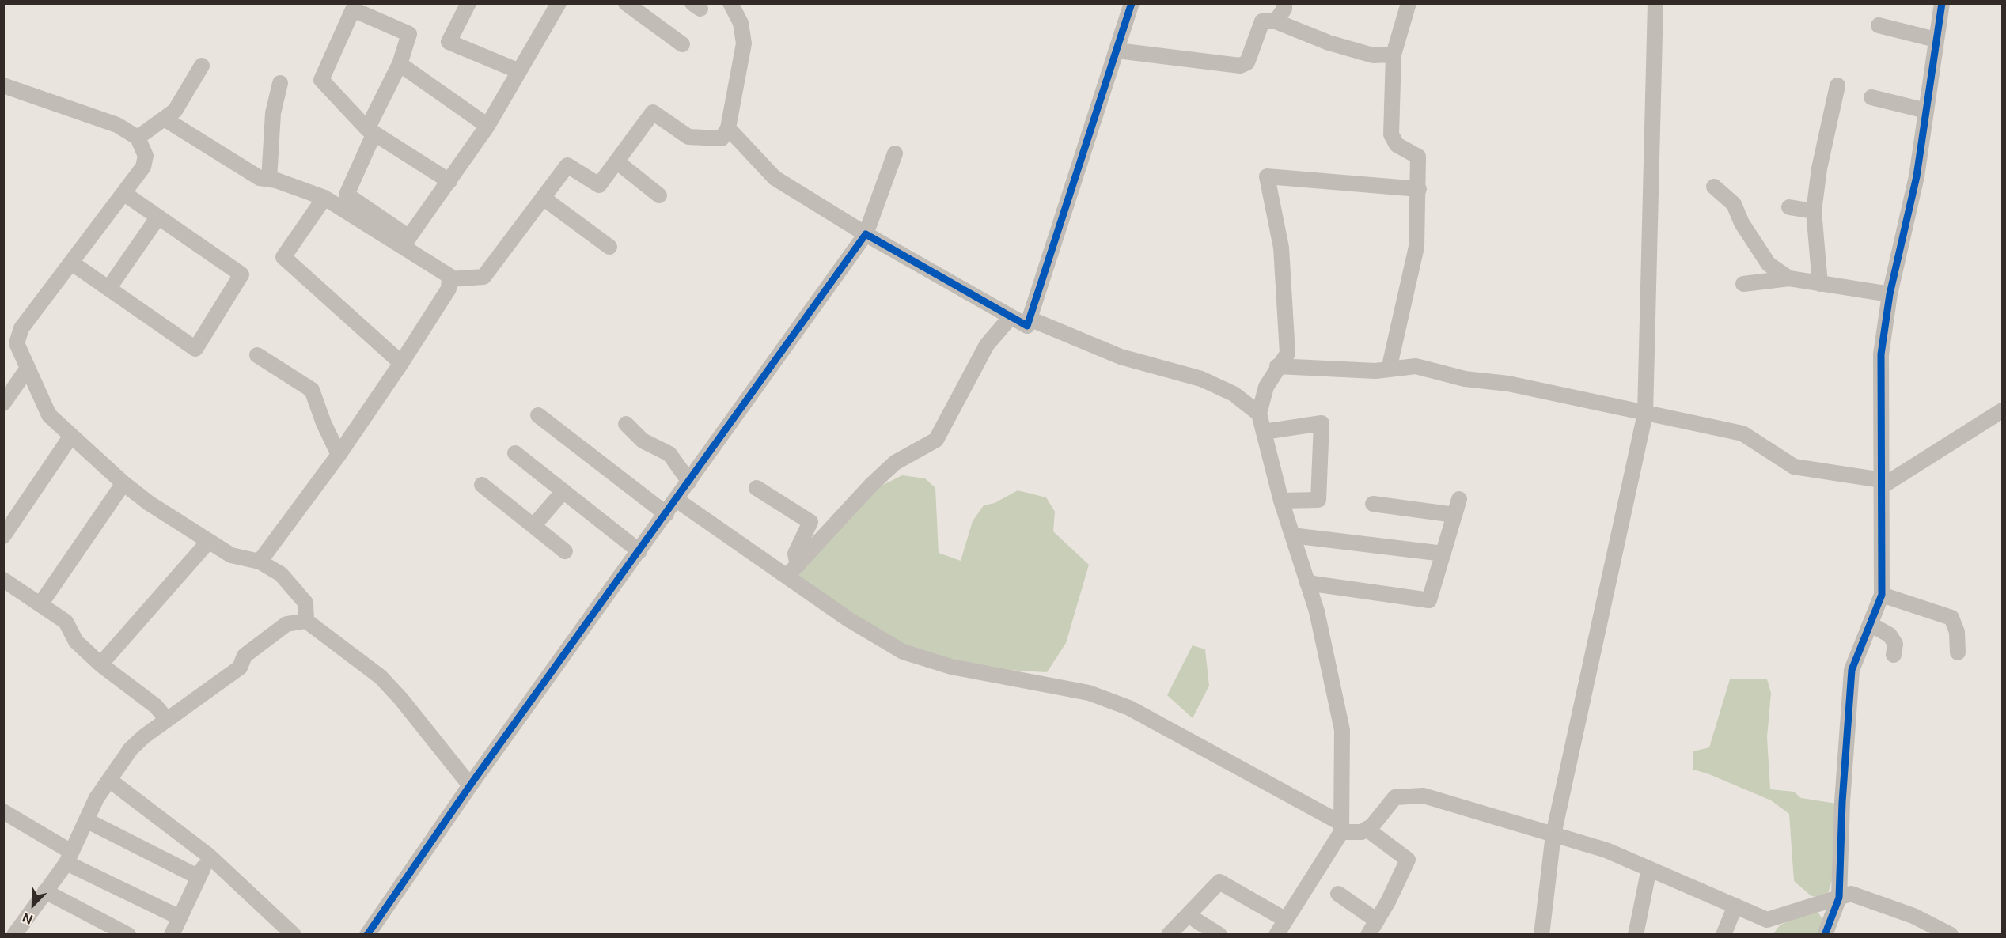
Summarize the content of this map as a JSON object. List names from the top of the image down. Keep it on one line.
{"north":"bottom left"}
